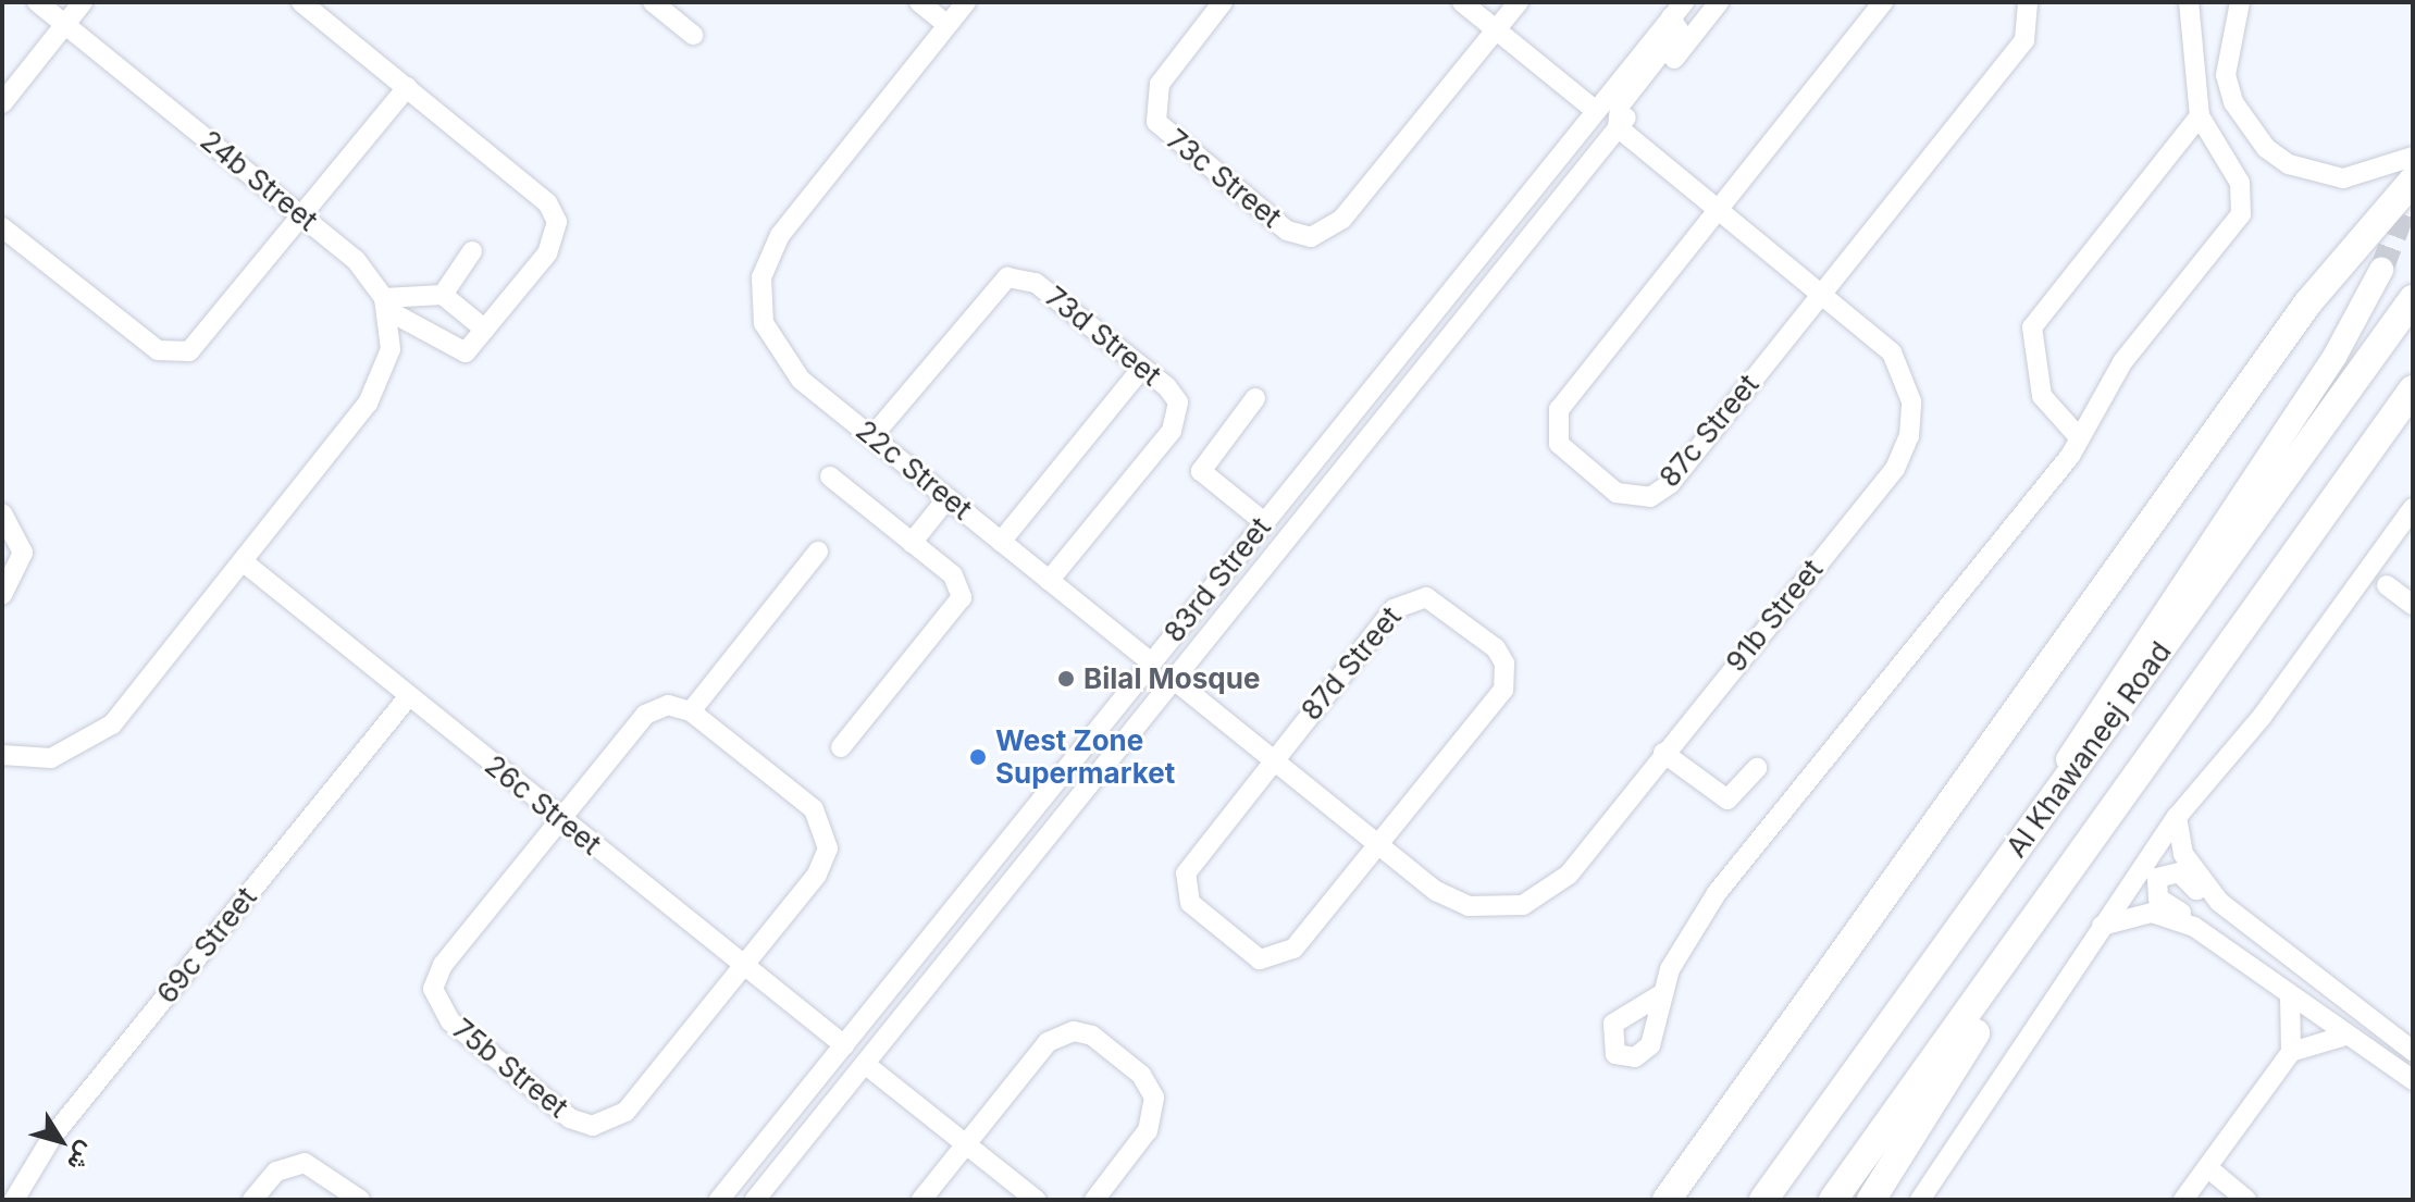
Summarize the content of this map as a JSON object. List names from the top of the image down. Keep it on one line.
{"streets":{"highway":["Al Khawaneej Road"],"street":["73c Street","24b Street","73d Street","87c Street","22c Street","83rd Street","91b Street","87d Street","26c Street","69c Street","75b Street"]},"crossings":[["73d Street","22c Street"],["87c Street","91b Street"],["22c Street","83rd Street"],["83rd Street","91b Street"],["83rd Street","26c Street"],["91b Street","87d Street"],["26c Street","69c Street"],["26c Street","75b Street"]],"places":["Bilal Mosque","West Zone Supermarket"],"north":"bottom right"}
